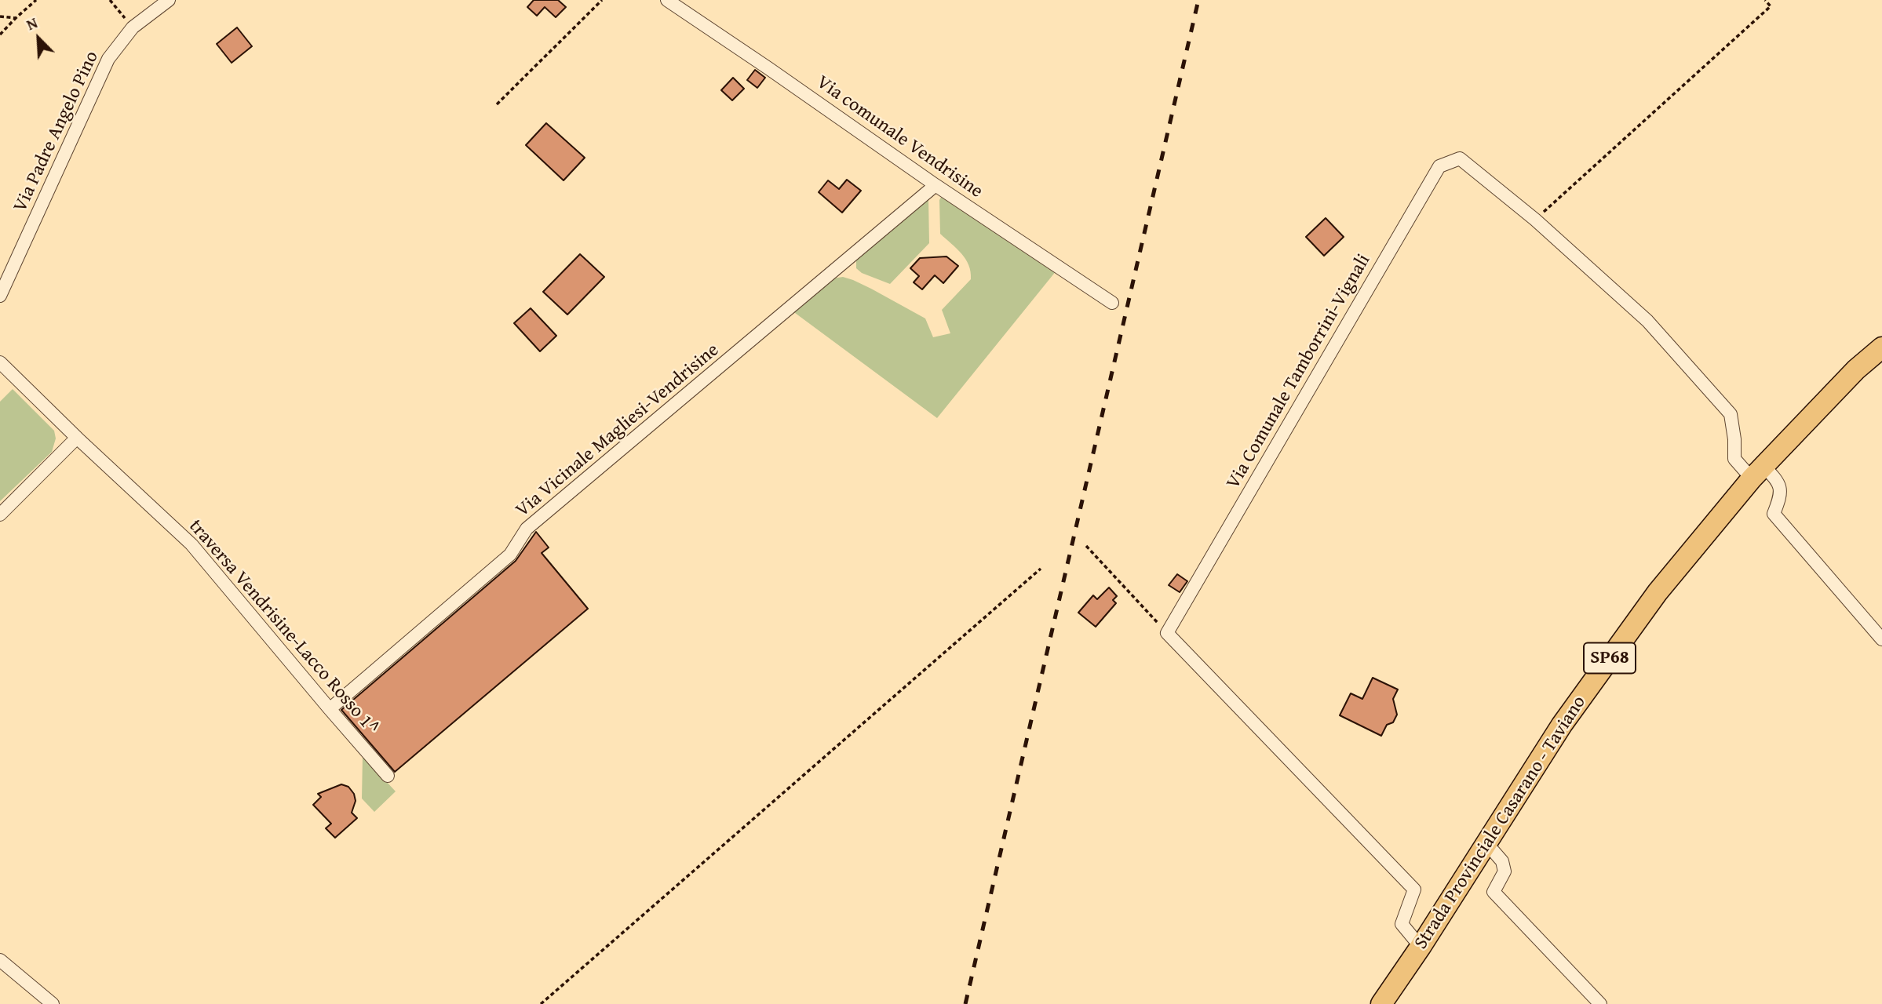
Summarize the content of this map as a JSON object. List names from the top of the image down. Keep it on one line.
{"streets":{"main road":["SP68","Strada Provinciale Casarano - Taviano"],"street":["Via Padre Angelo Pino","Via comunale Vendrisine","Via Comunale Tamborrini-Vignali","Via Vicinale Magliesi-Vendrisine","traversa Vendrisine-Lacco Rosso 1^"]},"crossings":[["Via comunale Vendrisine","Via Vicinale Magliesi-Vendrisine"],["Via Comunale Tamborrini-Vignali","Strada Provinciale Casarano - Taviano"],["Via Vicinale Magliesi-Vendrisine","traversa Vendrisine-Lacco Rosso 1^"]],"north":"top left"}
